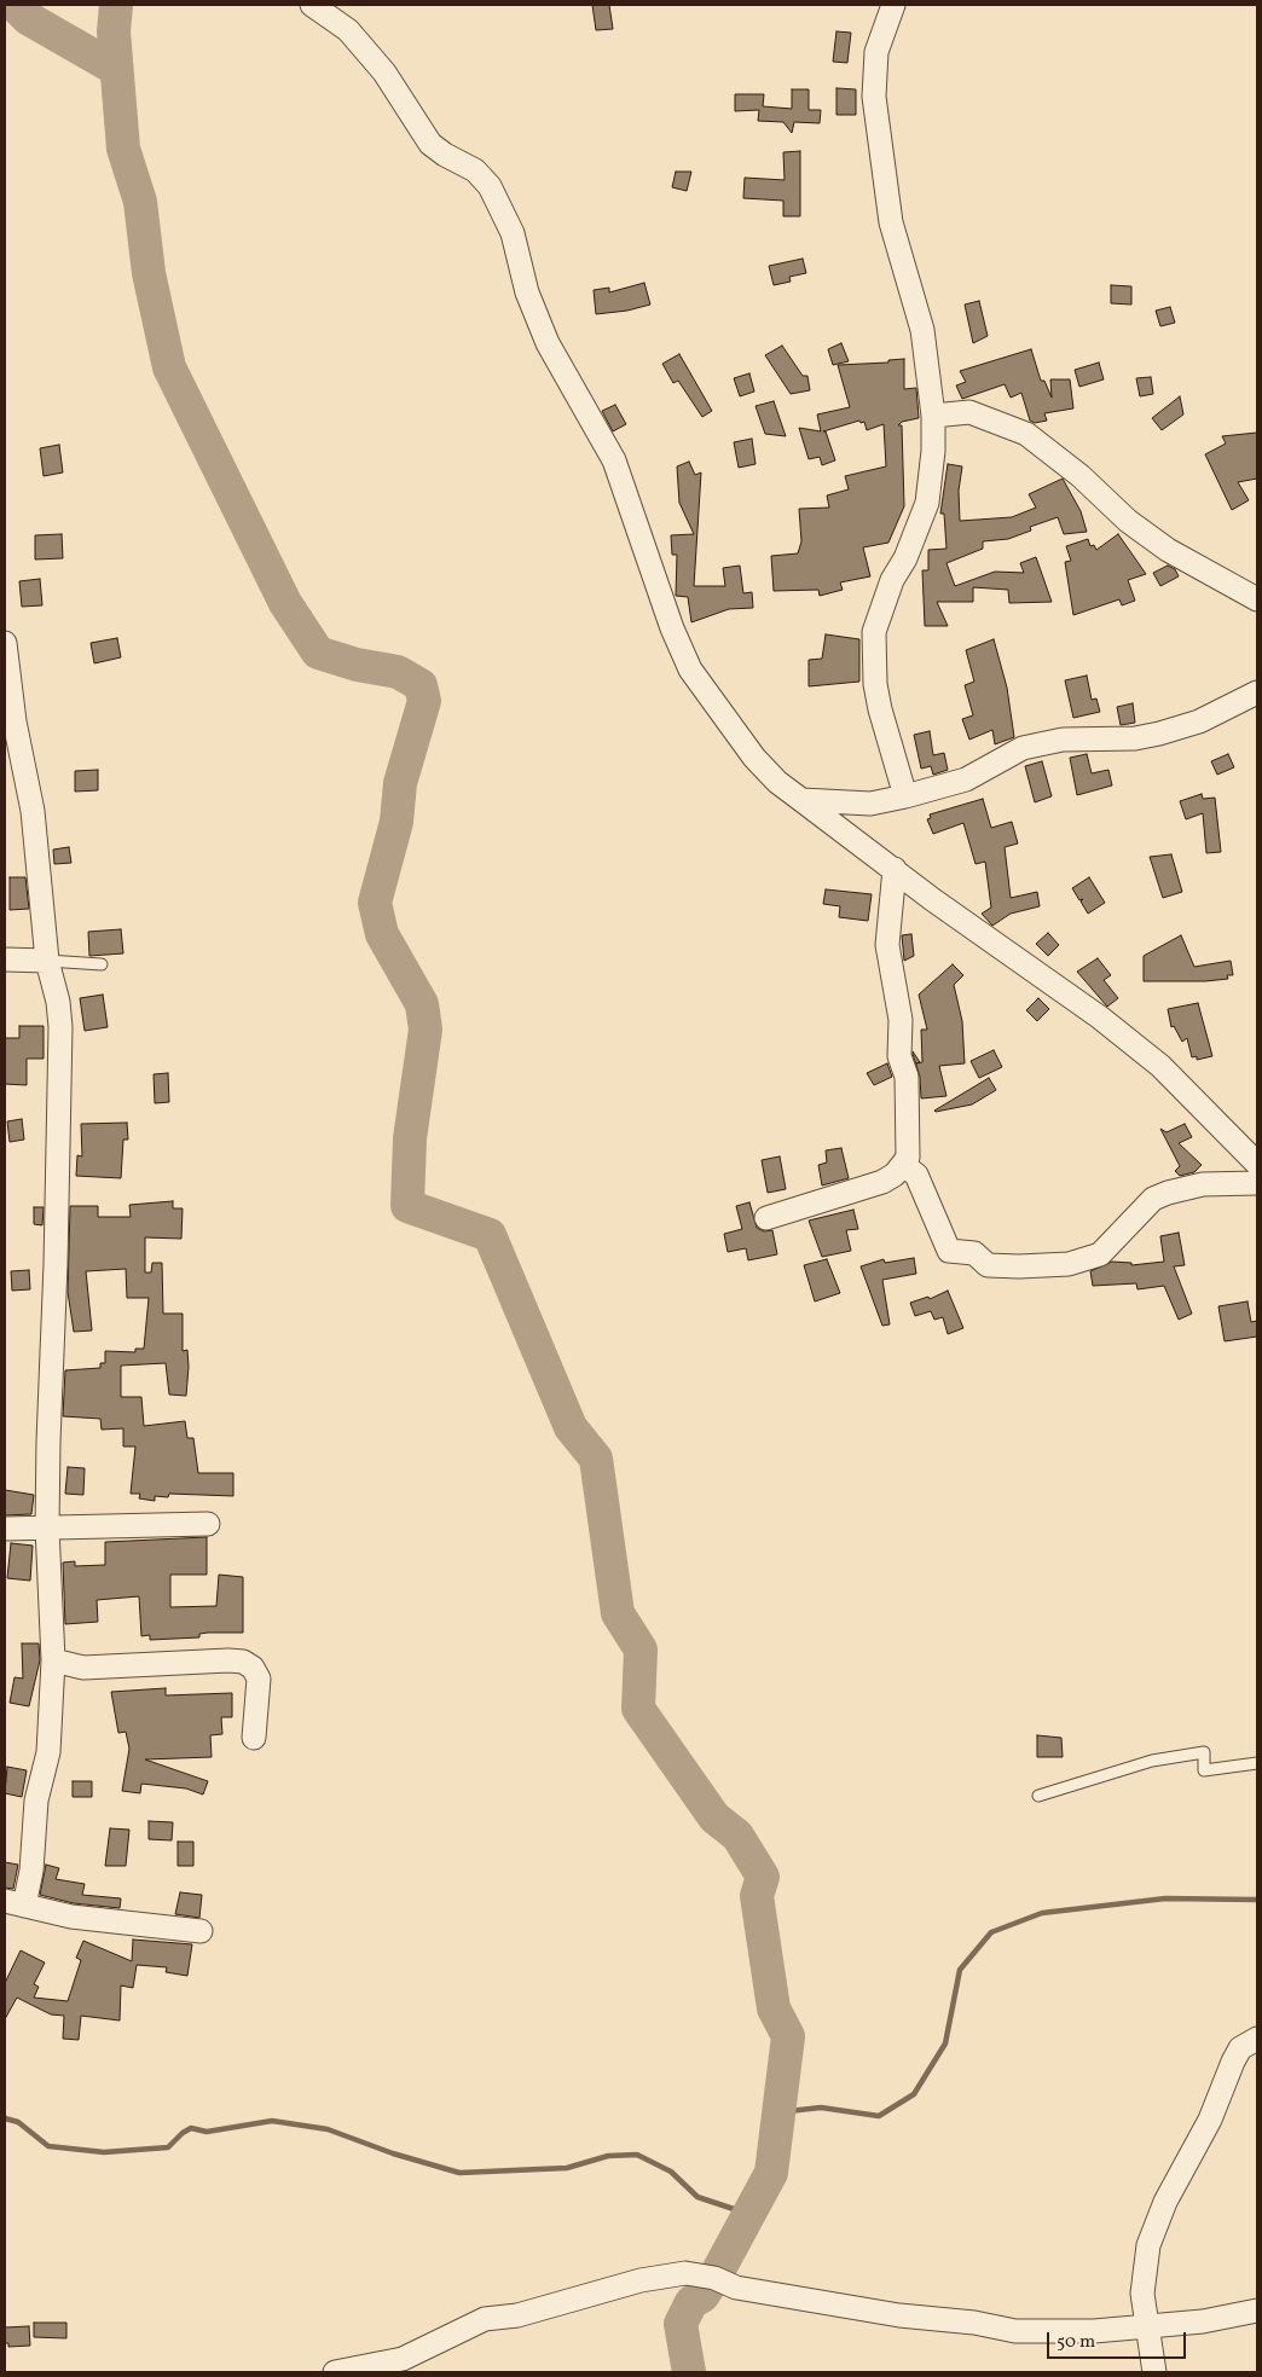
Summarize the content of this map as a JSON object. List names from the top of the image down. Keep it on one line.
{"scale_bar":"50 m"}
